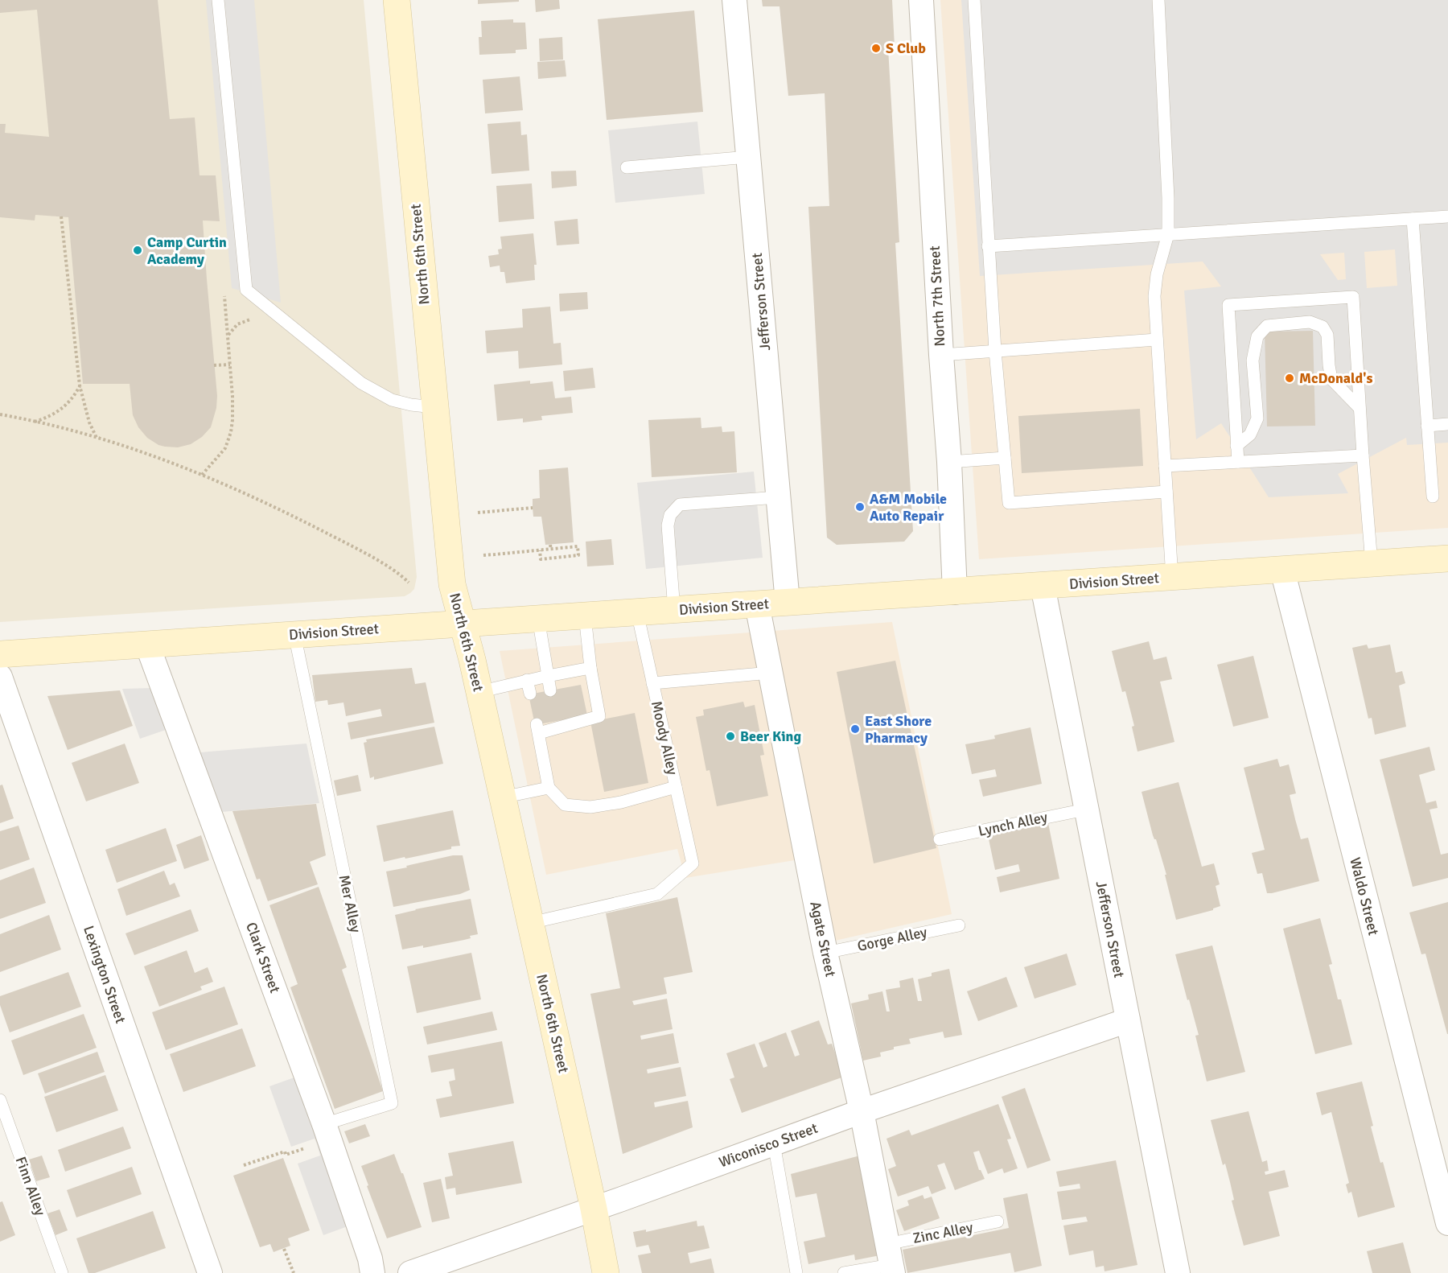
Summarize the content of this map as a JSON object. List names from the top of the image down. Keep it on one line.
{"streets":{"main road":["North 6th Street","Division Street"],"street":["North 7th Street","Jefferson Street","Waldo Street","Agate Street","Clark Street","Lexington Street","Wiconisco Street"],"lane":["Moody Alley","Lynch Alley","Mer Alley","Gorge Alley","Finn Alley","Zinc Alley"]},"crossings":[["North 6th Street","Division Street"],["North 6th Street","Moody Alley"],["North 6th Street","Wiconisco Street"],["North 7th Street","Division Street"],["Jefferson Street","Division Street"],["Jefferson Street","Lynch Alley"],["Jefferson Street","Wiconisco Street"],["Division Street","Moody Alley"],["Division Street","Waldo Street"],["Division Street","Mer Alley"],["Division Street","Agate Street"],["Division Street","Clark Street"],["Mer Alley","Clark Street"],["Agate Street","Gorge Alley"],["Agate Street","Wiconisco Street"],["Agate Street","Zinc Alley"]],"places":["S Club","Camp Curtin Academy","McDonald's","A&M Mobile Auto Repair","East Shore Pharmacy","Beer King"]}
